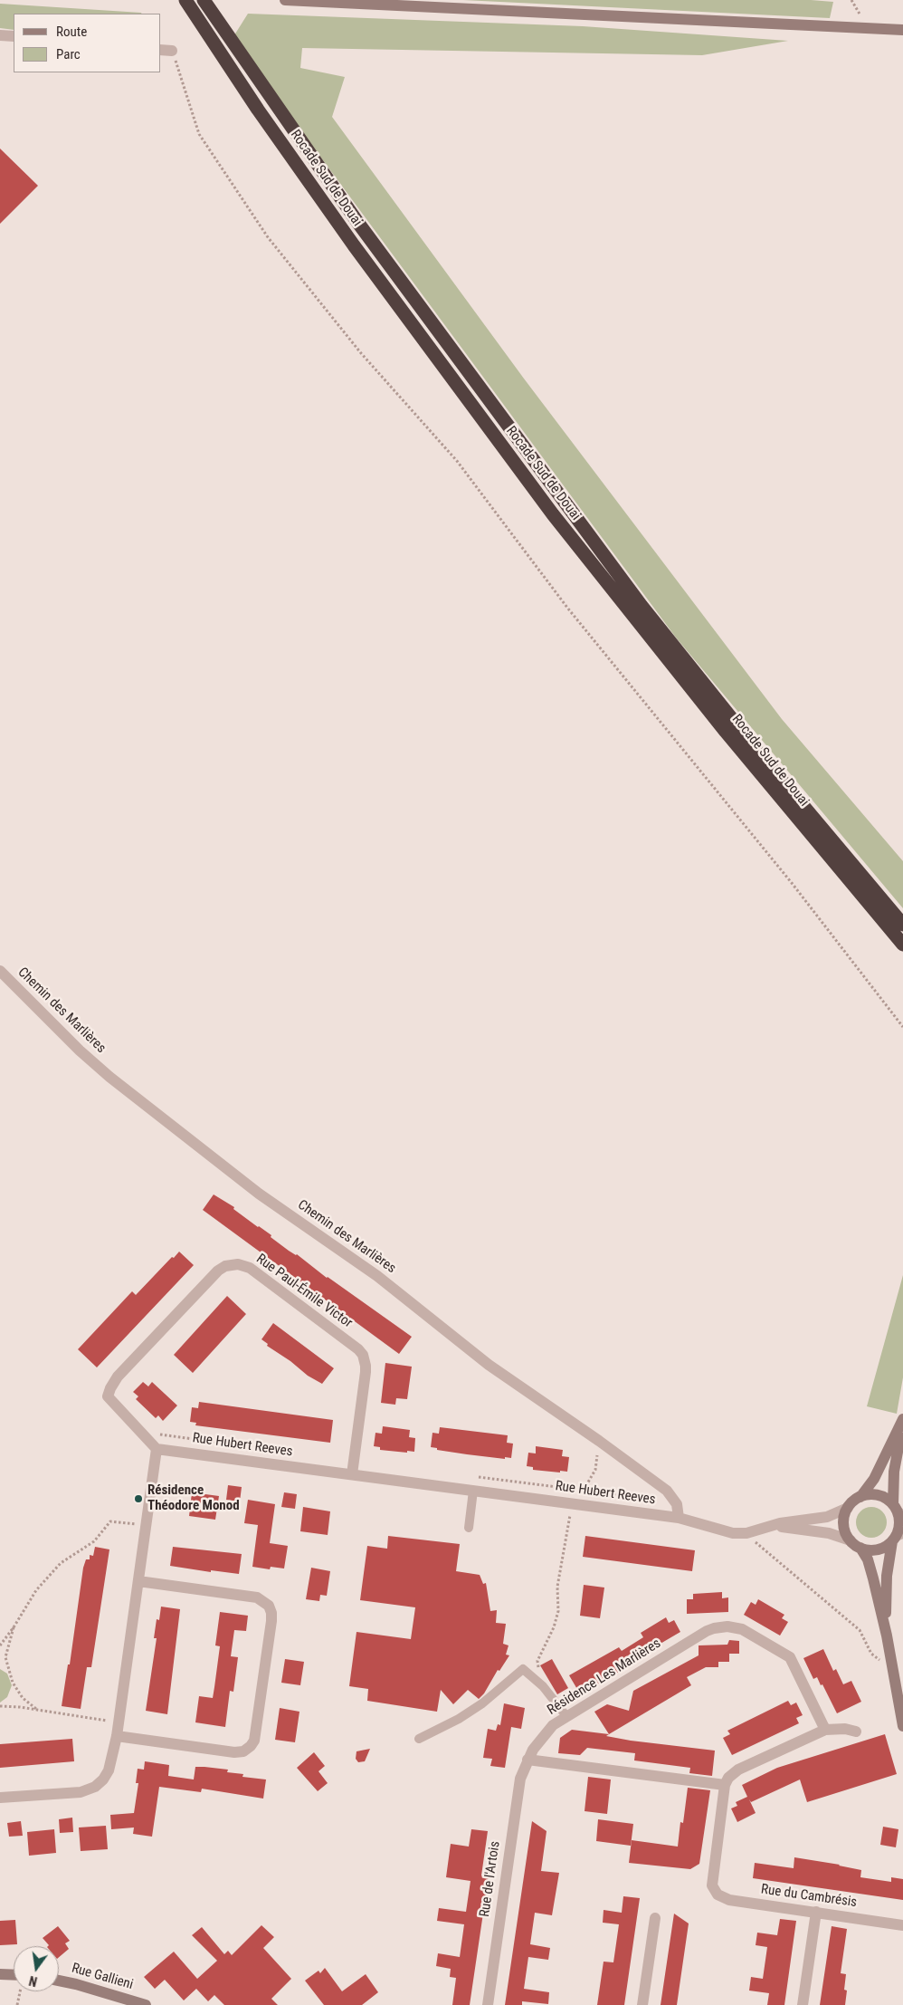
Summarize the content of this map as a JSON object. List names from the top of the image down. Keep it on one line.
{"streets":{"highway":["Rocade Sud de Douai"],"street":["Chemin des Marlières","Rue Paul-Émile Victor","Rue Hubert Reeves","Résidence Les Marlières","Rue de l'Artois","Rue du Cambrésis","Rue Gallieni"]},"crossings":[["Chemin des Marlières","Rue Hubert Reeves"],["Rue Paul-Émile Victor","Rue Hubert Reeves"],["Résidence Les Marlières","Rue de l'Artois"]],"places":["Résidence Théodore Monod"],"legend":["Route","Parc"],"north":"bottom"}
